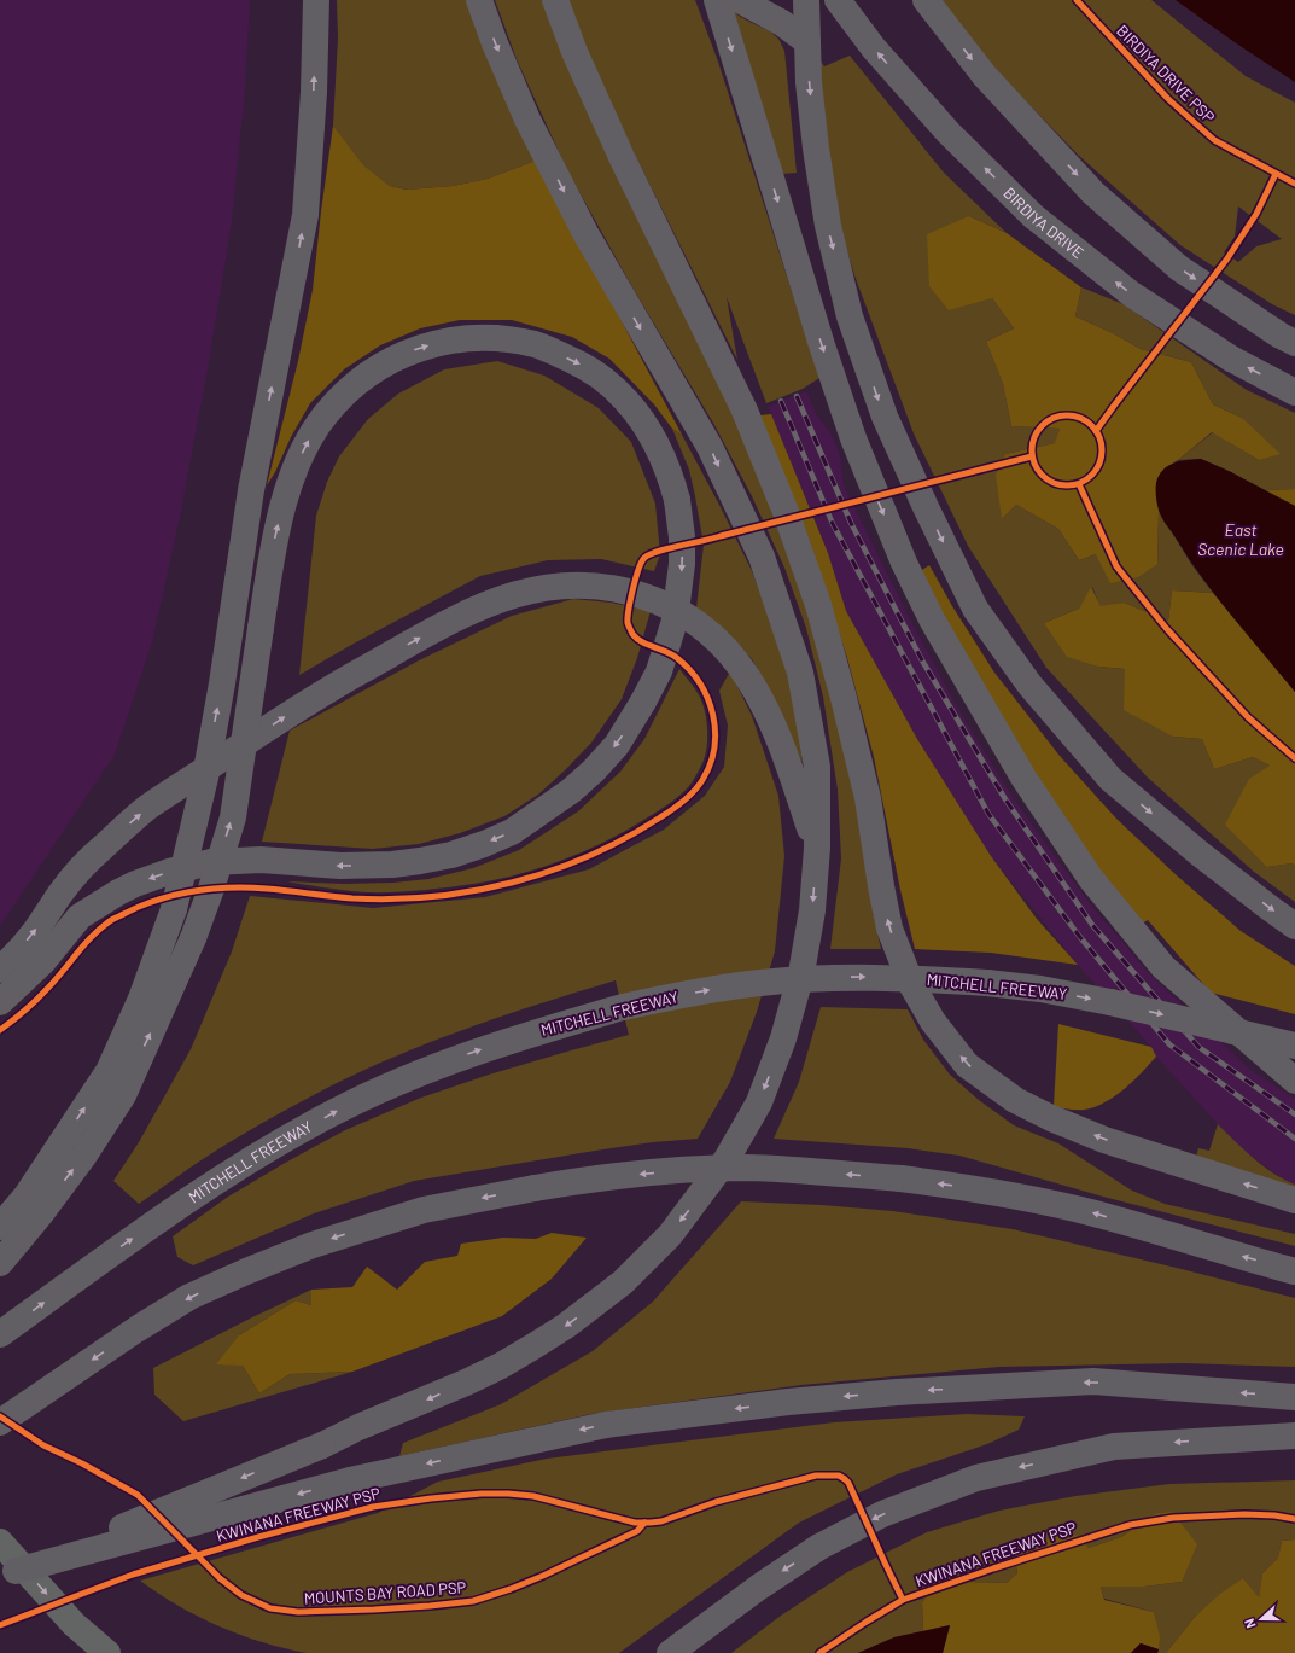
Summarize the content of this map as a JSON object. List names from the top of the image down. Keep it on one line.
{"streets":{"highway":["BIRDIYA DRIVE","MITCHELL FREEWAY"],"cycle path":["BIRDIYA DRIVE PSP","KWINANA FREEWAY PSP","MOUNTS BAY ROAD PSP"]},"water":["East Scenic Lake"],"north":"left"}
